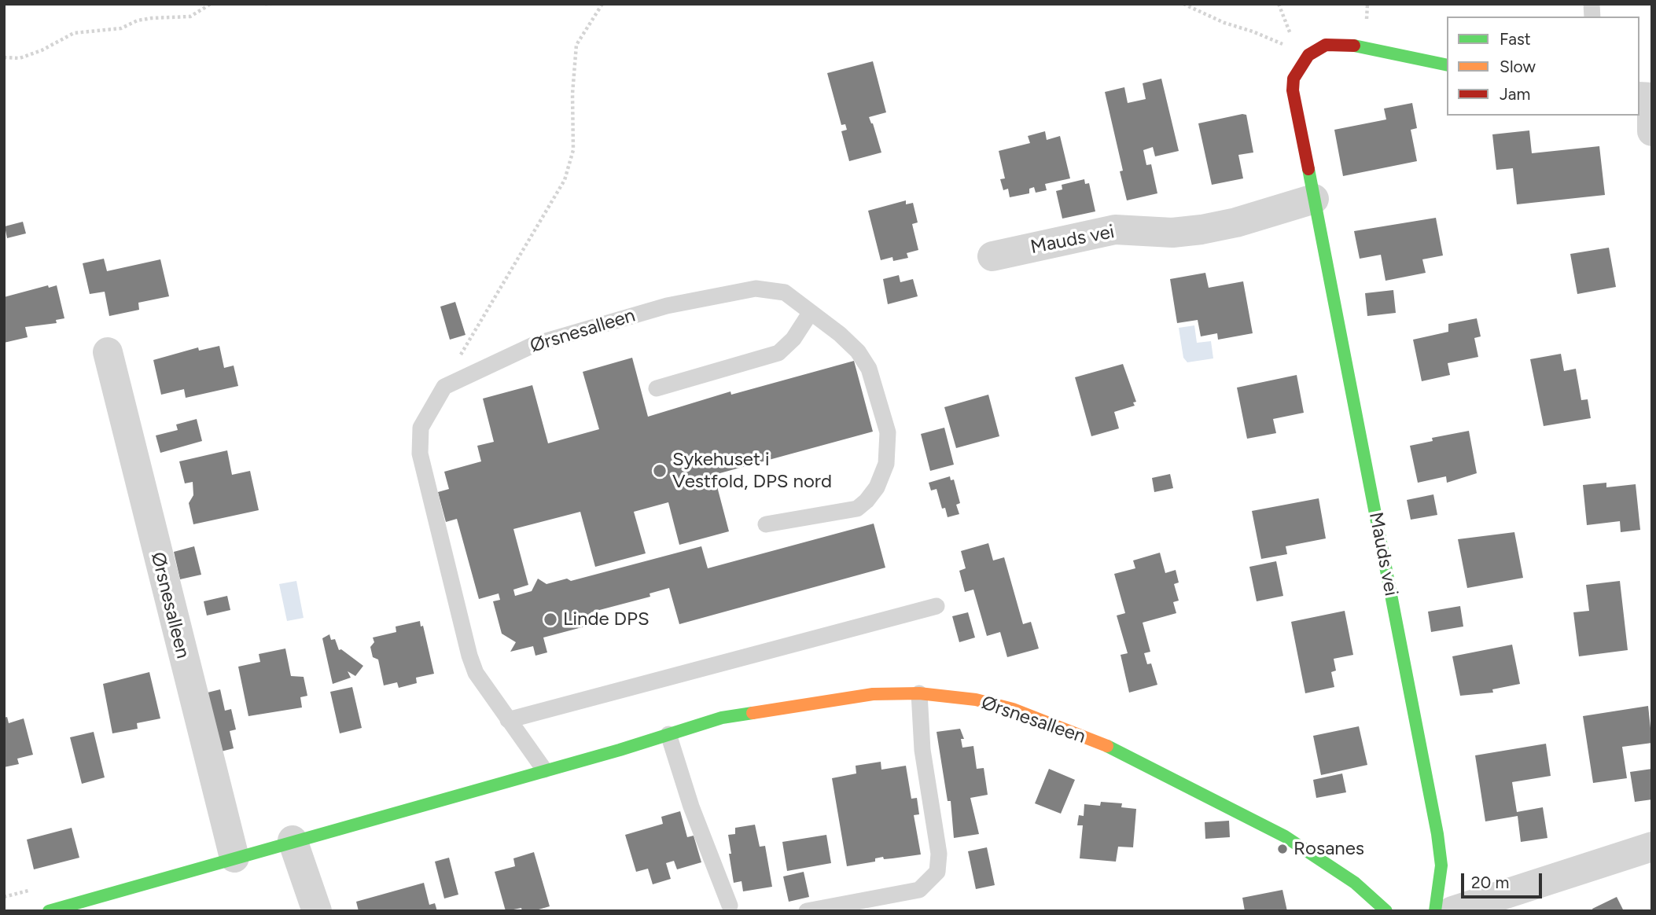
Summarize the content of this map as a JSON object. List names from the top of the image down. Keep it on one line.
{"streets":{"street":["Mauds vei","Ørsnesalleen"]},"places":["Sykehuset i Vestfold, DPS nord","Linde DPS","Rosanes"],"legend":["Fast","Slow","Jam"],"scale_bar":"20 m"}
